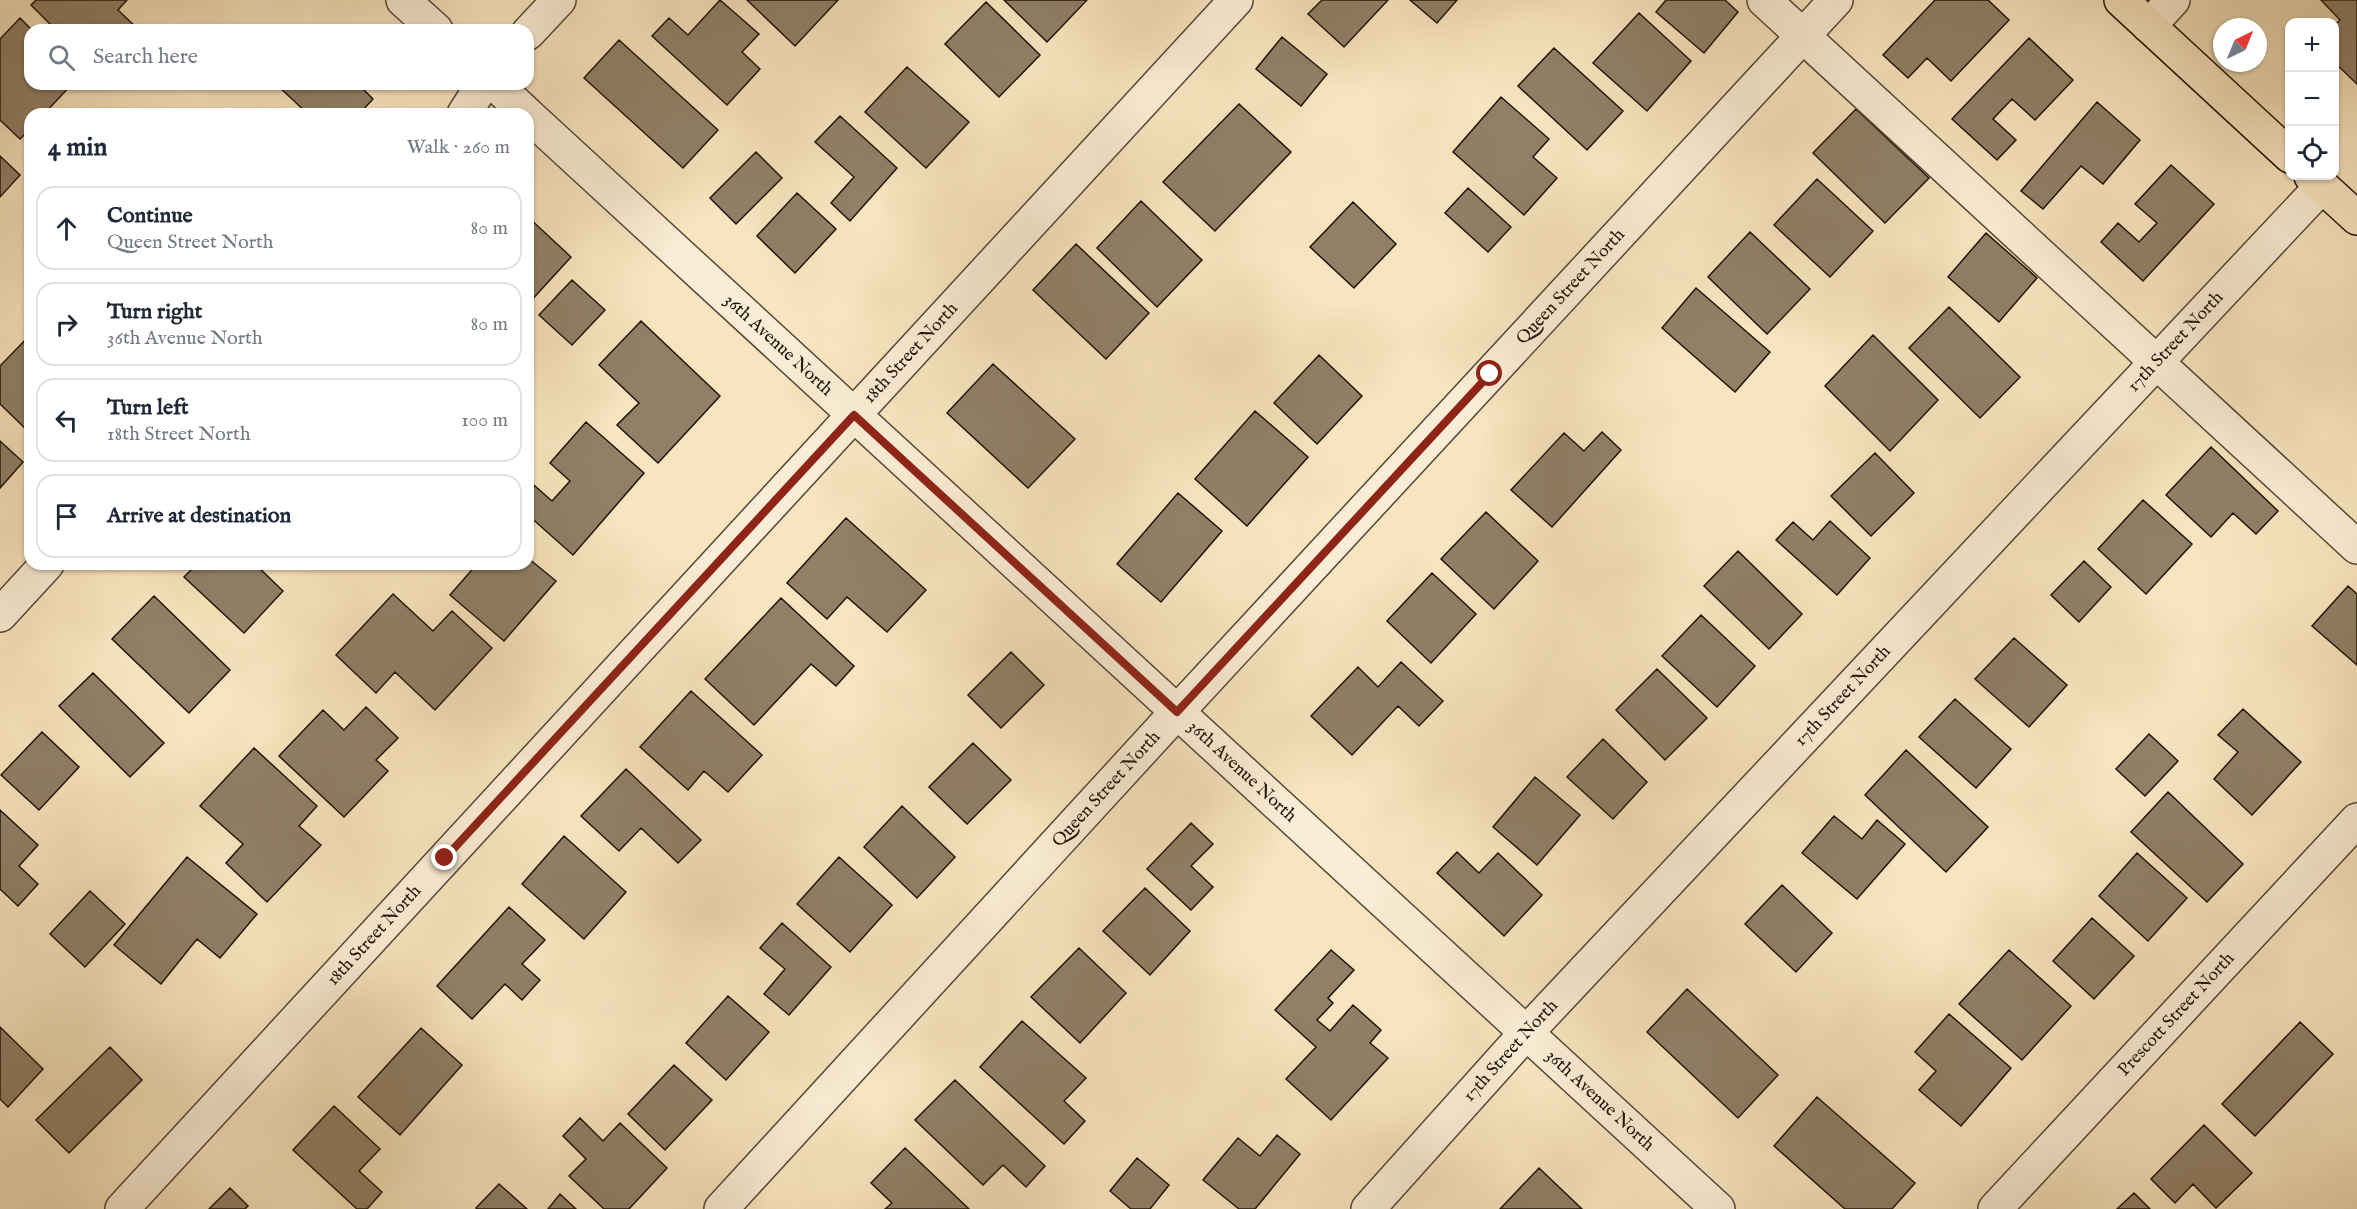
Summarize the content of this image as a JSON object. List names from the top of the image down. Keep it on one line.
{"streets":{"street":["Queen Street North","17th Street North","36th Avenue North","18th Street North","Prescott Street North"]},"crossings":[["Queen Street North","36th Avenue North"],["17th Street North","36th Avenue North"],["36th Avenue North","18th Street North"]],"north":"top right","page":{"map_buttons":["+","−"],"search":"Search here","heading":["4 min","Walk · 260 m"],"list":[["Continue","Queen Street North","80 m"],["Turn right","36th Avenue North","80 m"],["Turn left","18th Street North","100 m"],"Arrive at destination"]}}
